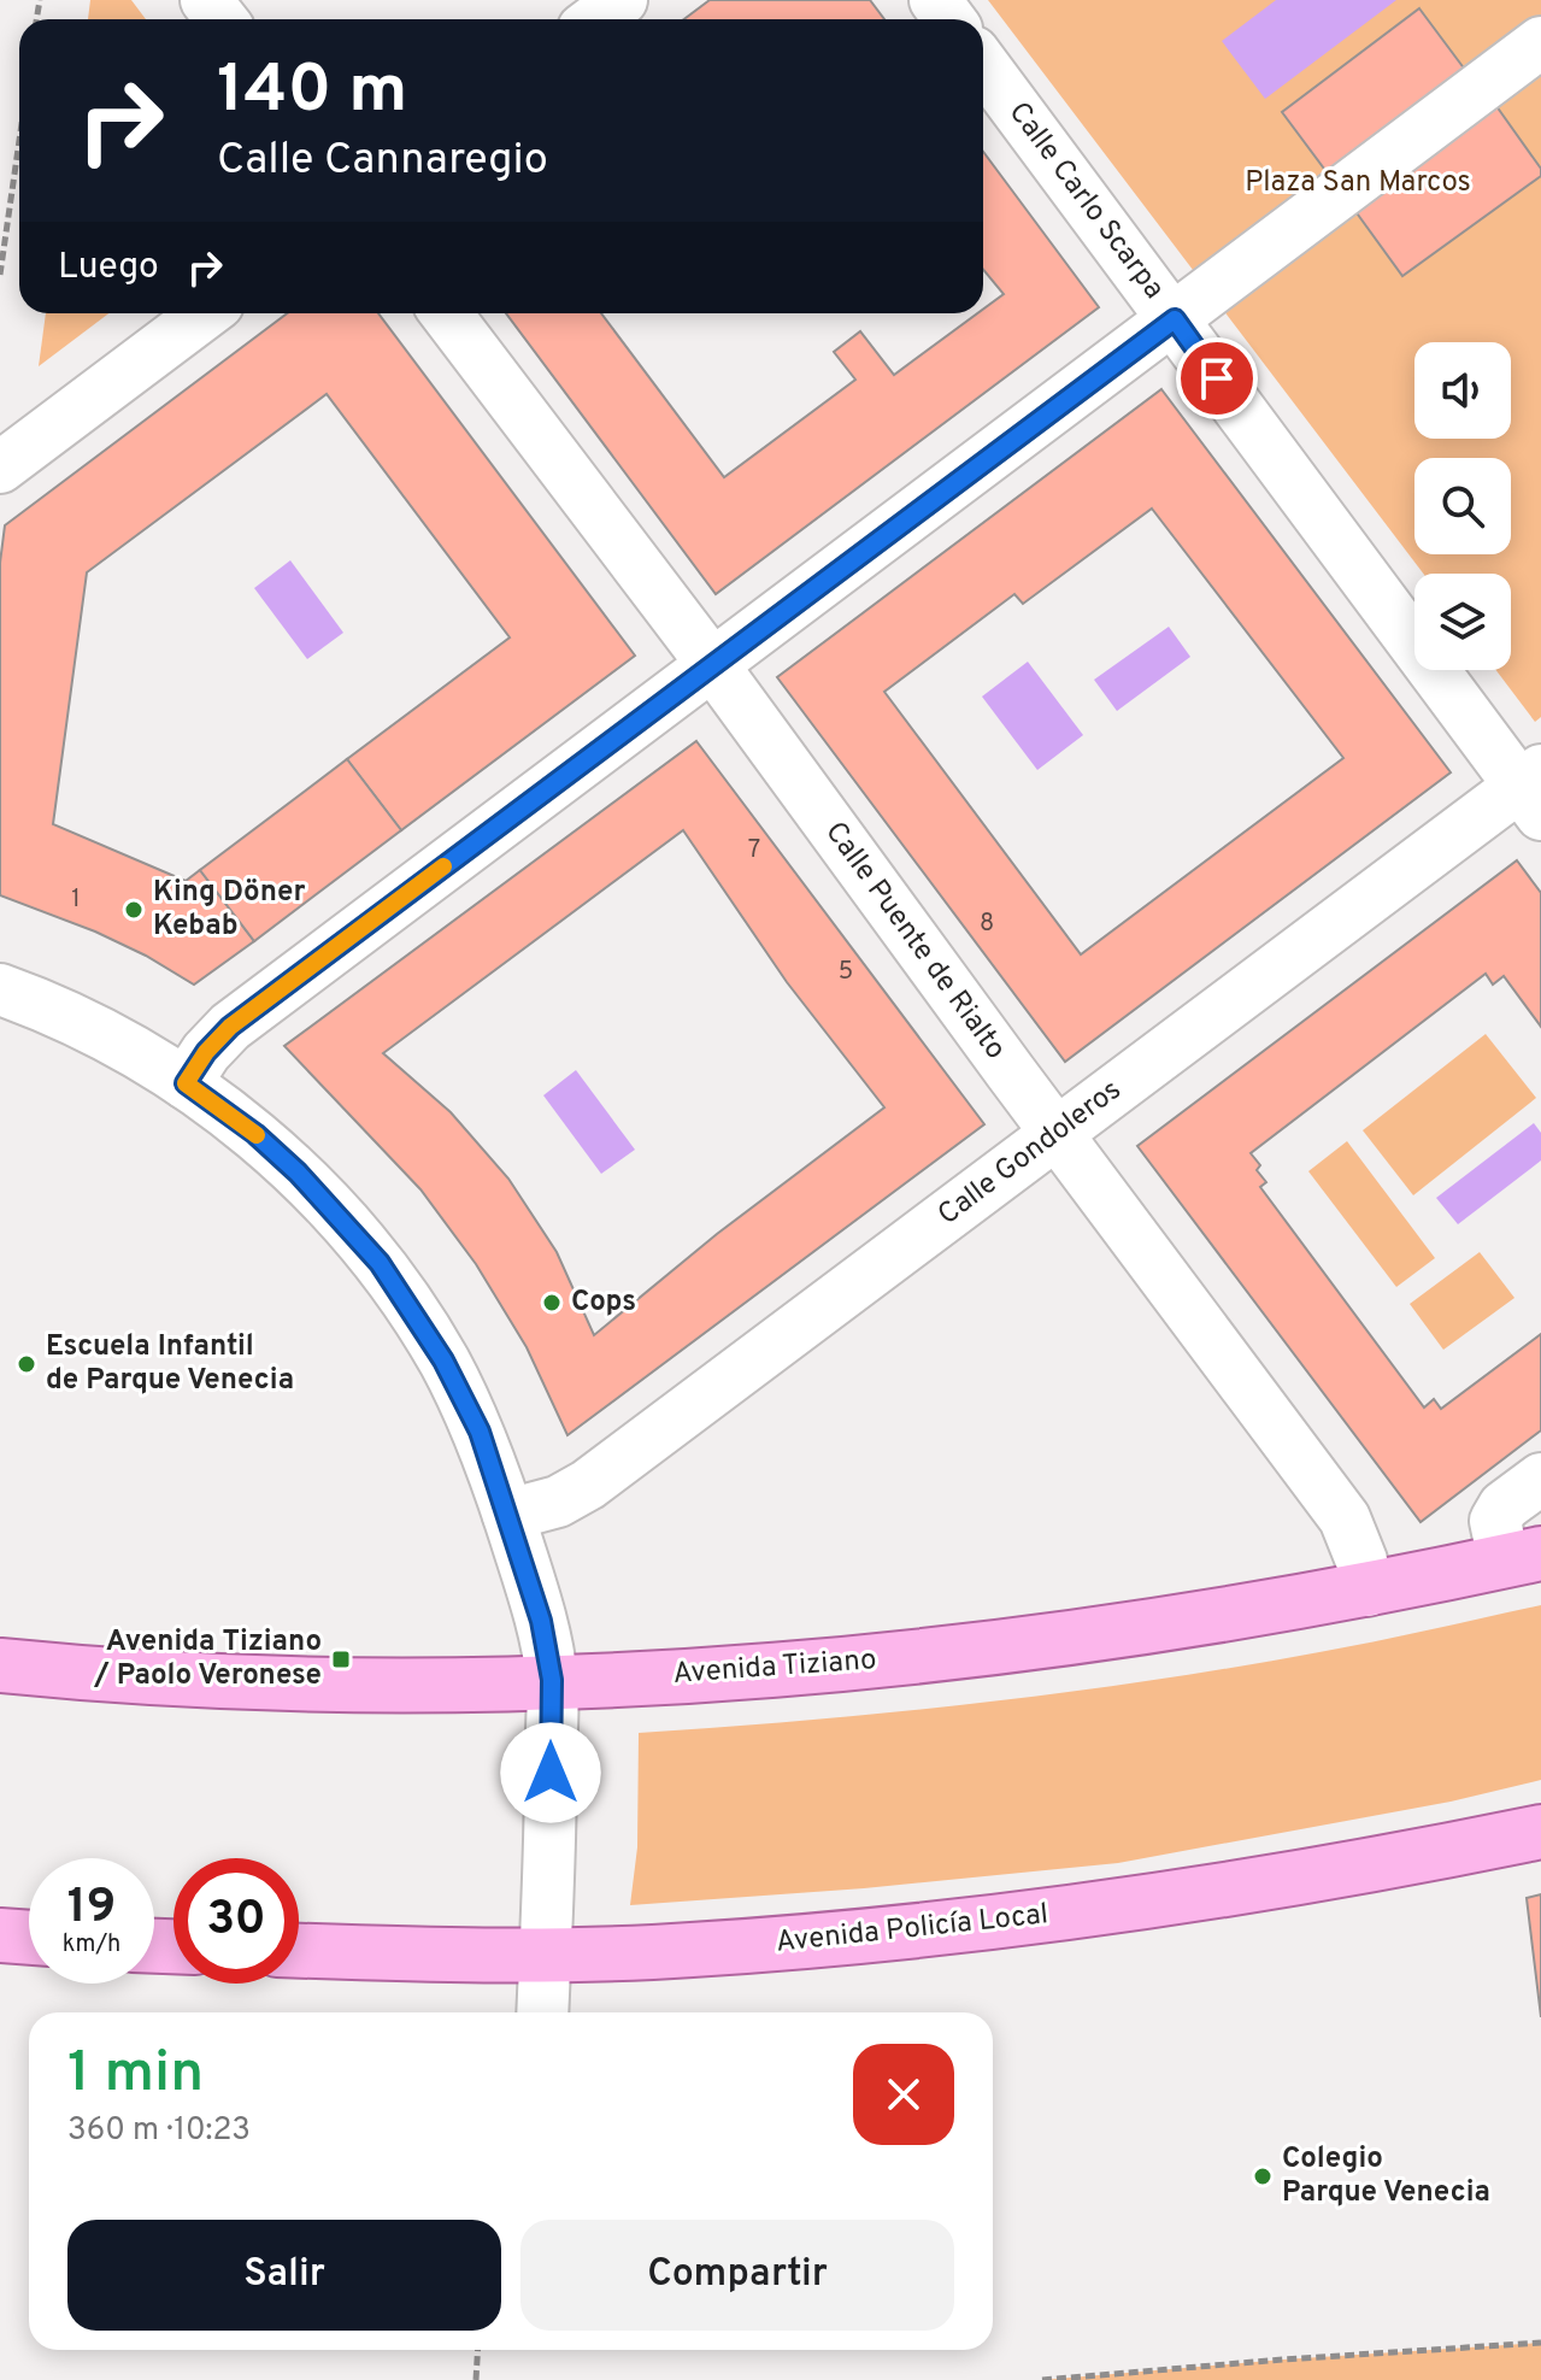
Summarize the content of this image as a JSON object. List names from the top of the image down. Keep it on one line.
{"streets":{"main road":["Avenida Tiziano","Avenida Policía Local"],"street":["Calle Carlo Scarpa","Calle Puente de Rialto","Calle Gondoleros"]},"crossings":[["Calle Carlo Scarpa","Calle Gondoleros"],["Calle Puente de Rialto","Calle Gondoleros"],["Calle Puente de Rialto","Avenida Tiziano"]],"parks":["Plaza San Marcos"],"places":{"other":["King Döner Kebab","Cops","Escuela Infantil de Parque Venecia","Colegio Parque Venecia"],"transit":["Avenida Tiziano / Paolo Veronese"]},"house_numbers":["7","1","8","5"],"page":{"turn":["140 m","Calle Cannaregio"],"then":"Luego","speed":"19 km/h","limit":"30","heading":["1 min","360 m · 10:23"],"buttons":["Salir","Compartir"]}}
